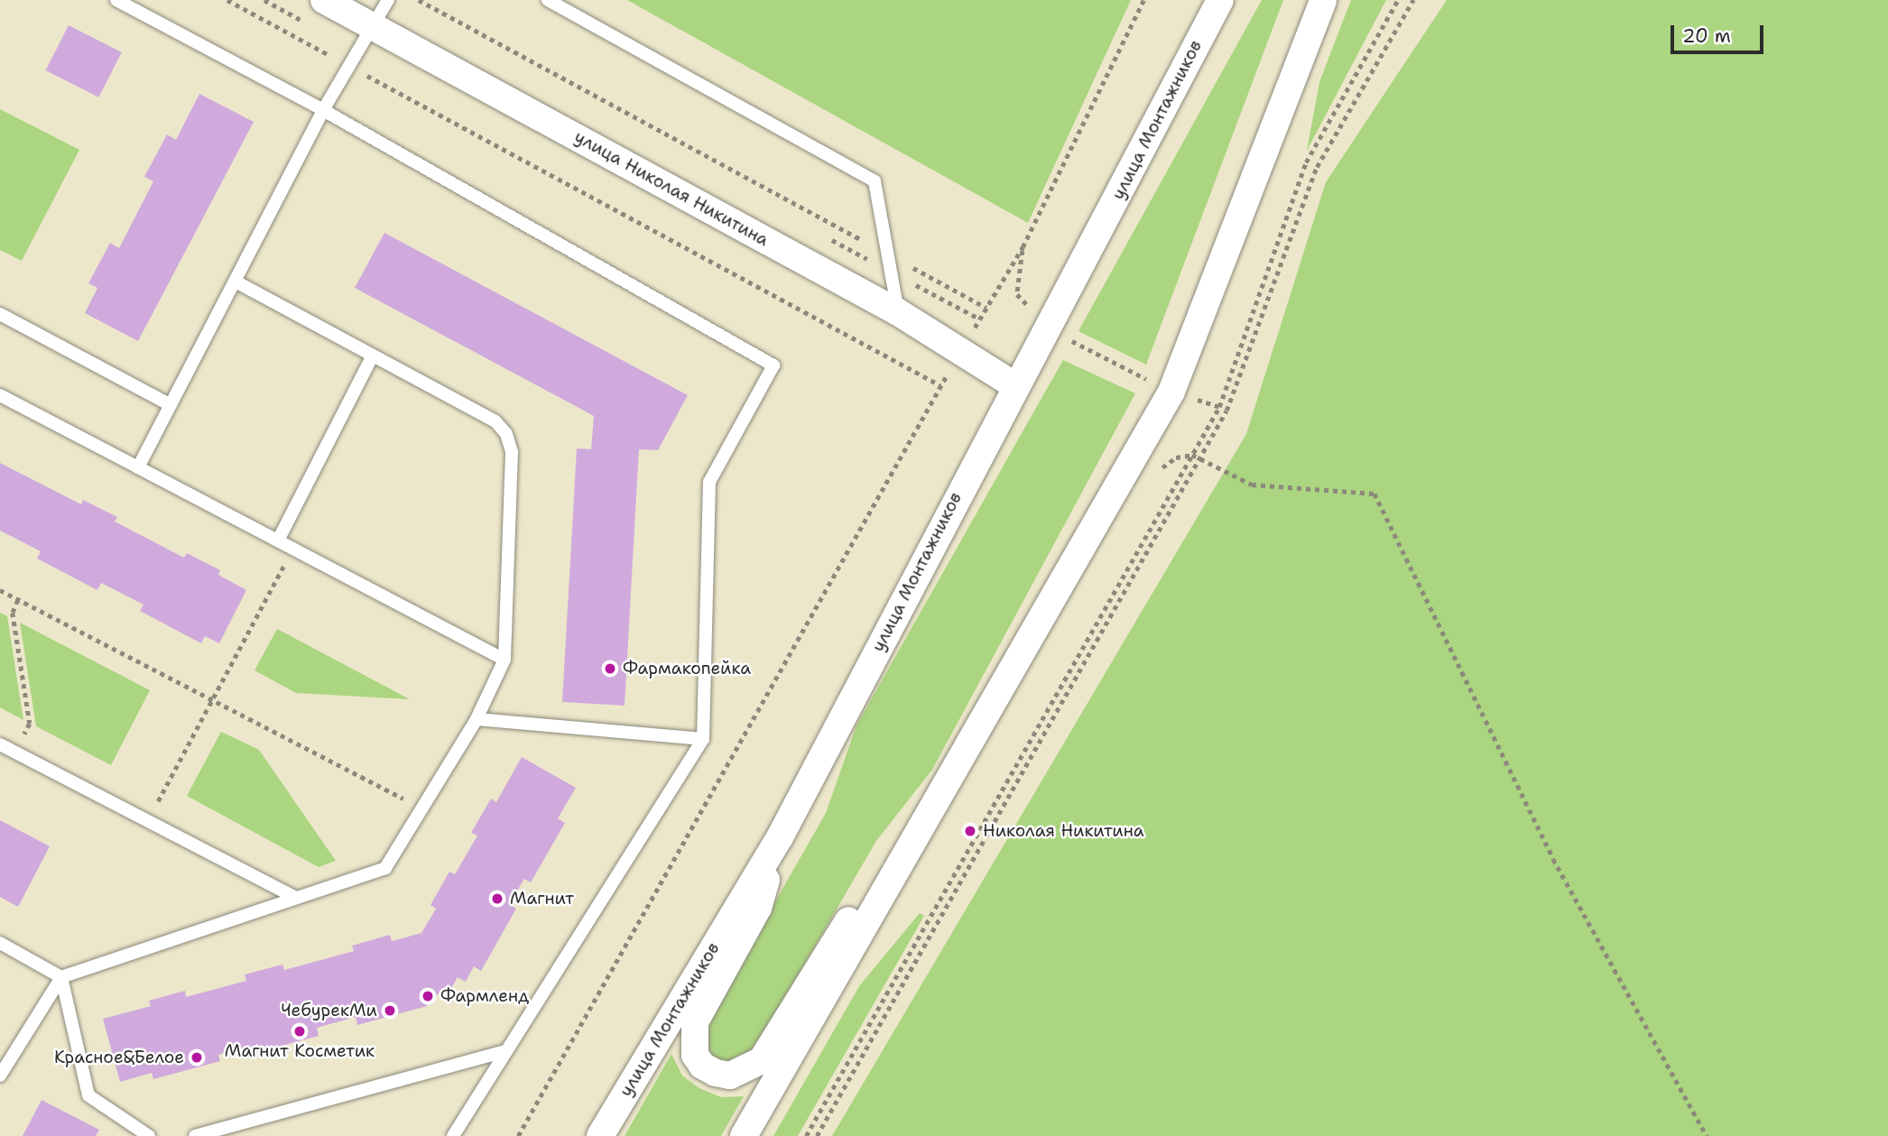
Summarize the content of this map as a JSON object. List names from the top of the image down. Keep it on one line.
{"streets":{"street":["улица Монтажников","улица Николая Никитина"]},"crossings":[["улица Монтажников","улица Николая Никитина"]],"places":["Фармакопейка","Николая Никитина","Магнит","Фармленд","ЧебурекМи","Магнит Косметик","Красное&Белое"],"scale_bar":"20 m"}
